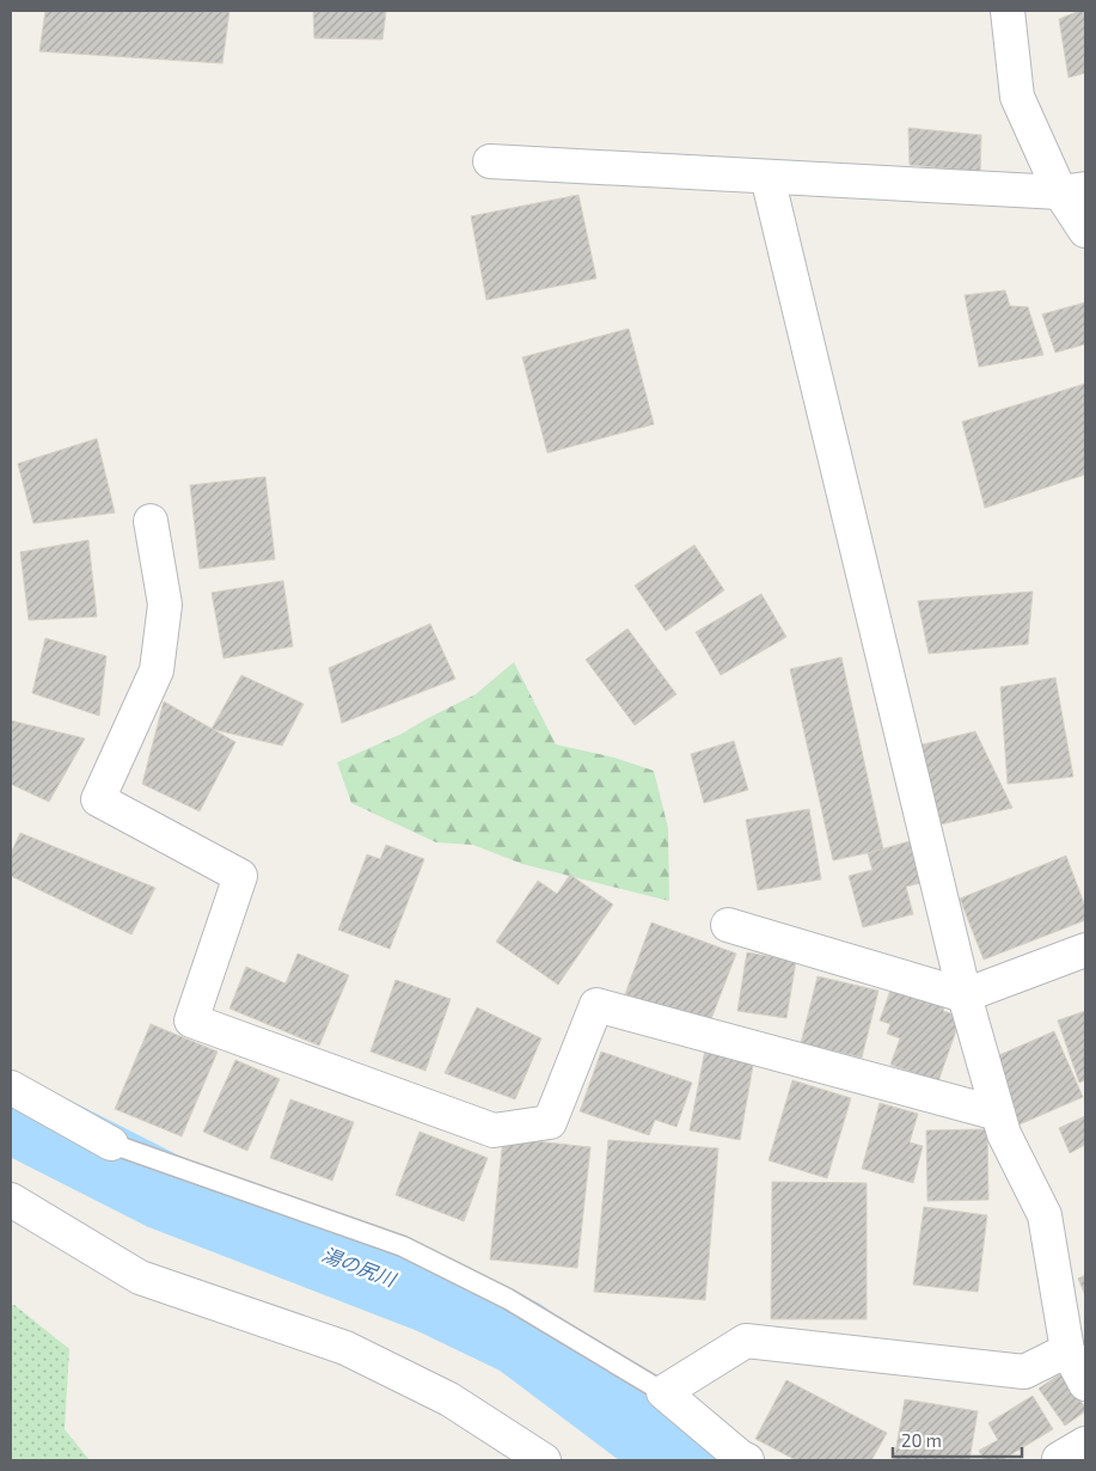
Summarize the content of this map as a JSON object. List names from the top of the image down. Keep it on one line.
{"water":["湯の尻川"],"scale_bar":"20 m"}
